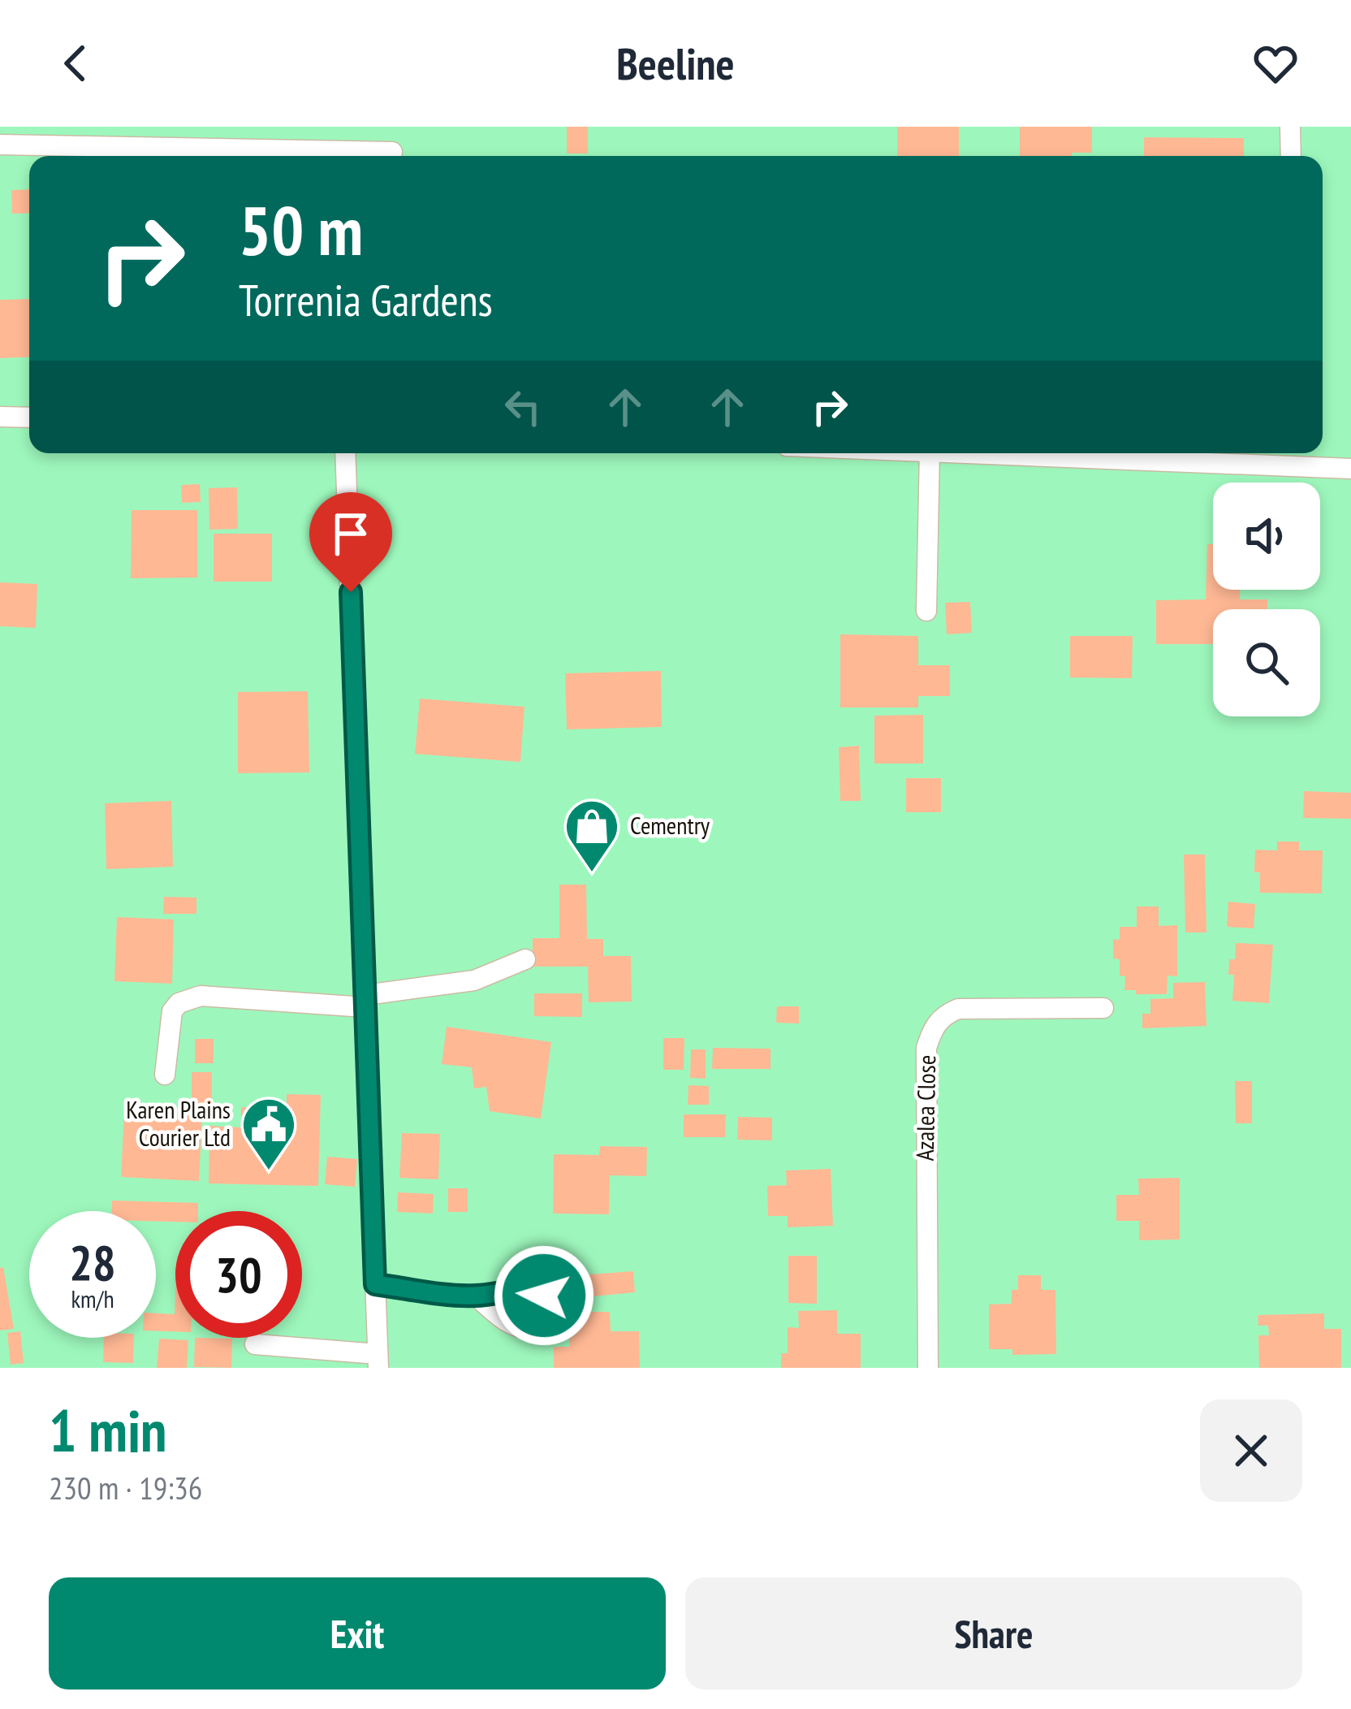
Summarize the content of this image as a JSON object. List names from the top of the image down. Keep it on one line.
{"streets":{"street":["Azalea Close"]},"places":{"shop":["Cementry"],"public building":["Karen Plains Courier Ltd"]},"page":{"header":"Beeline","turn":["50 m","Torrenia Gardens"],"speed":"28 km/h","limit":"30","heading":["1 min","230 m · 19:36"],"buttons":["Exit","Share"]}}
